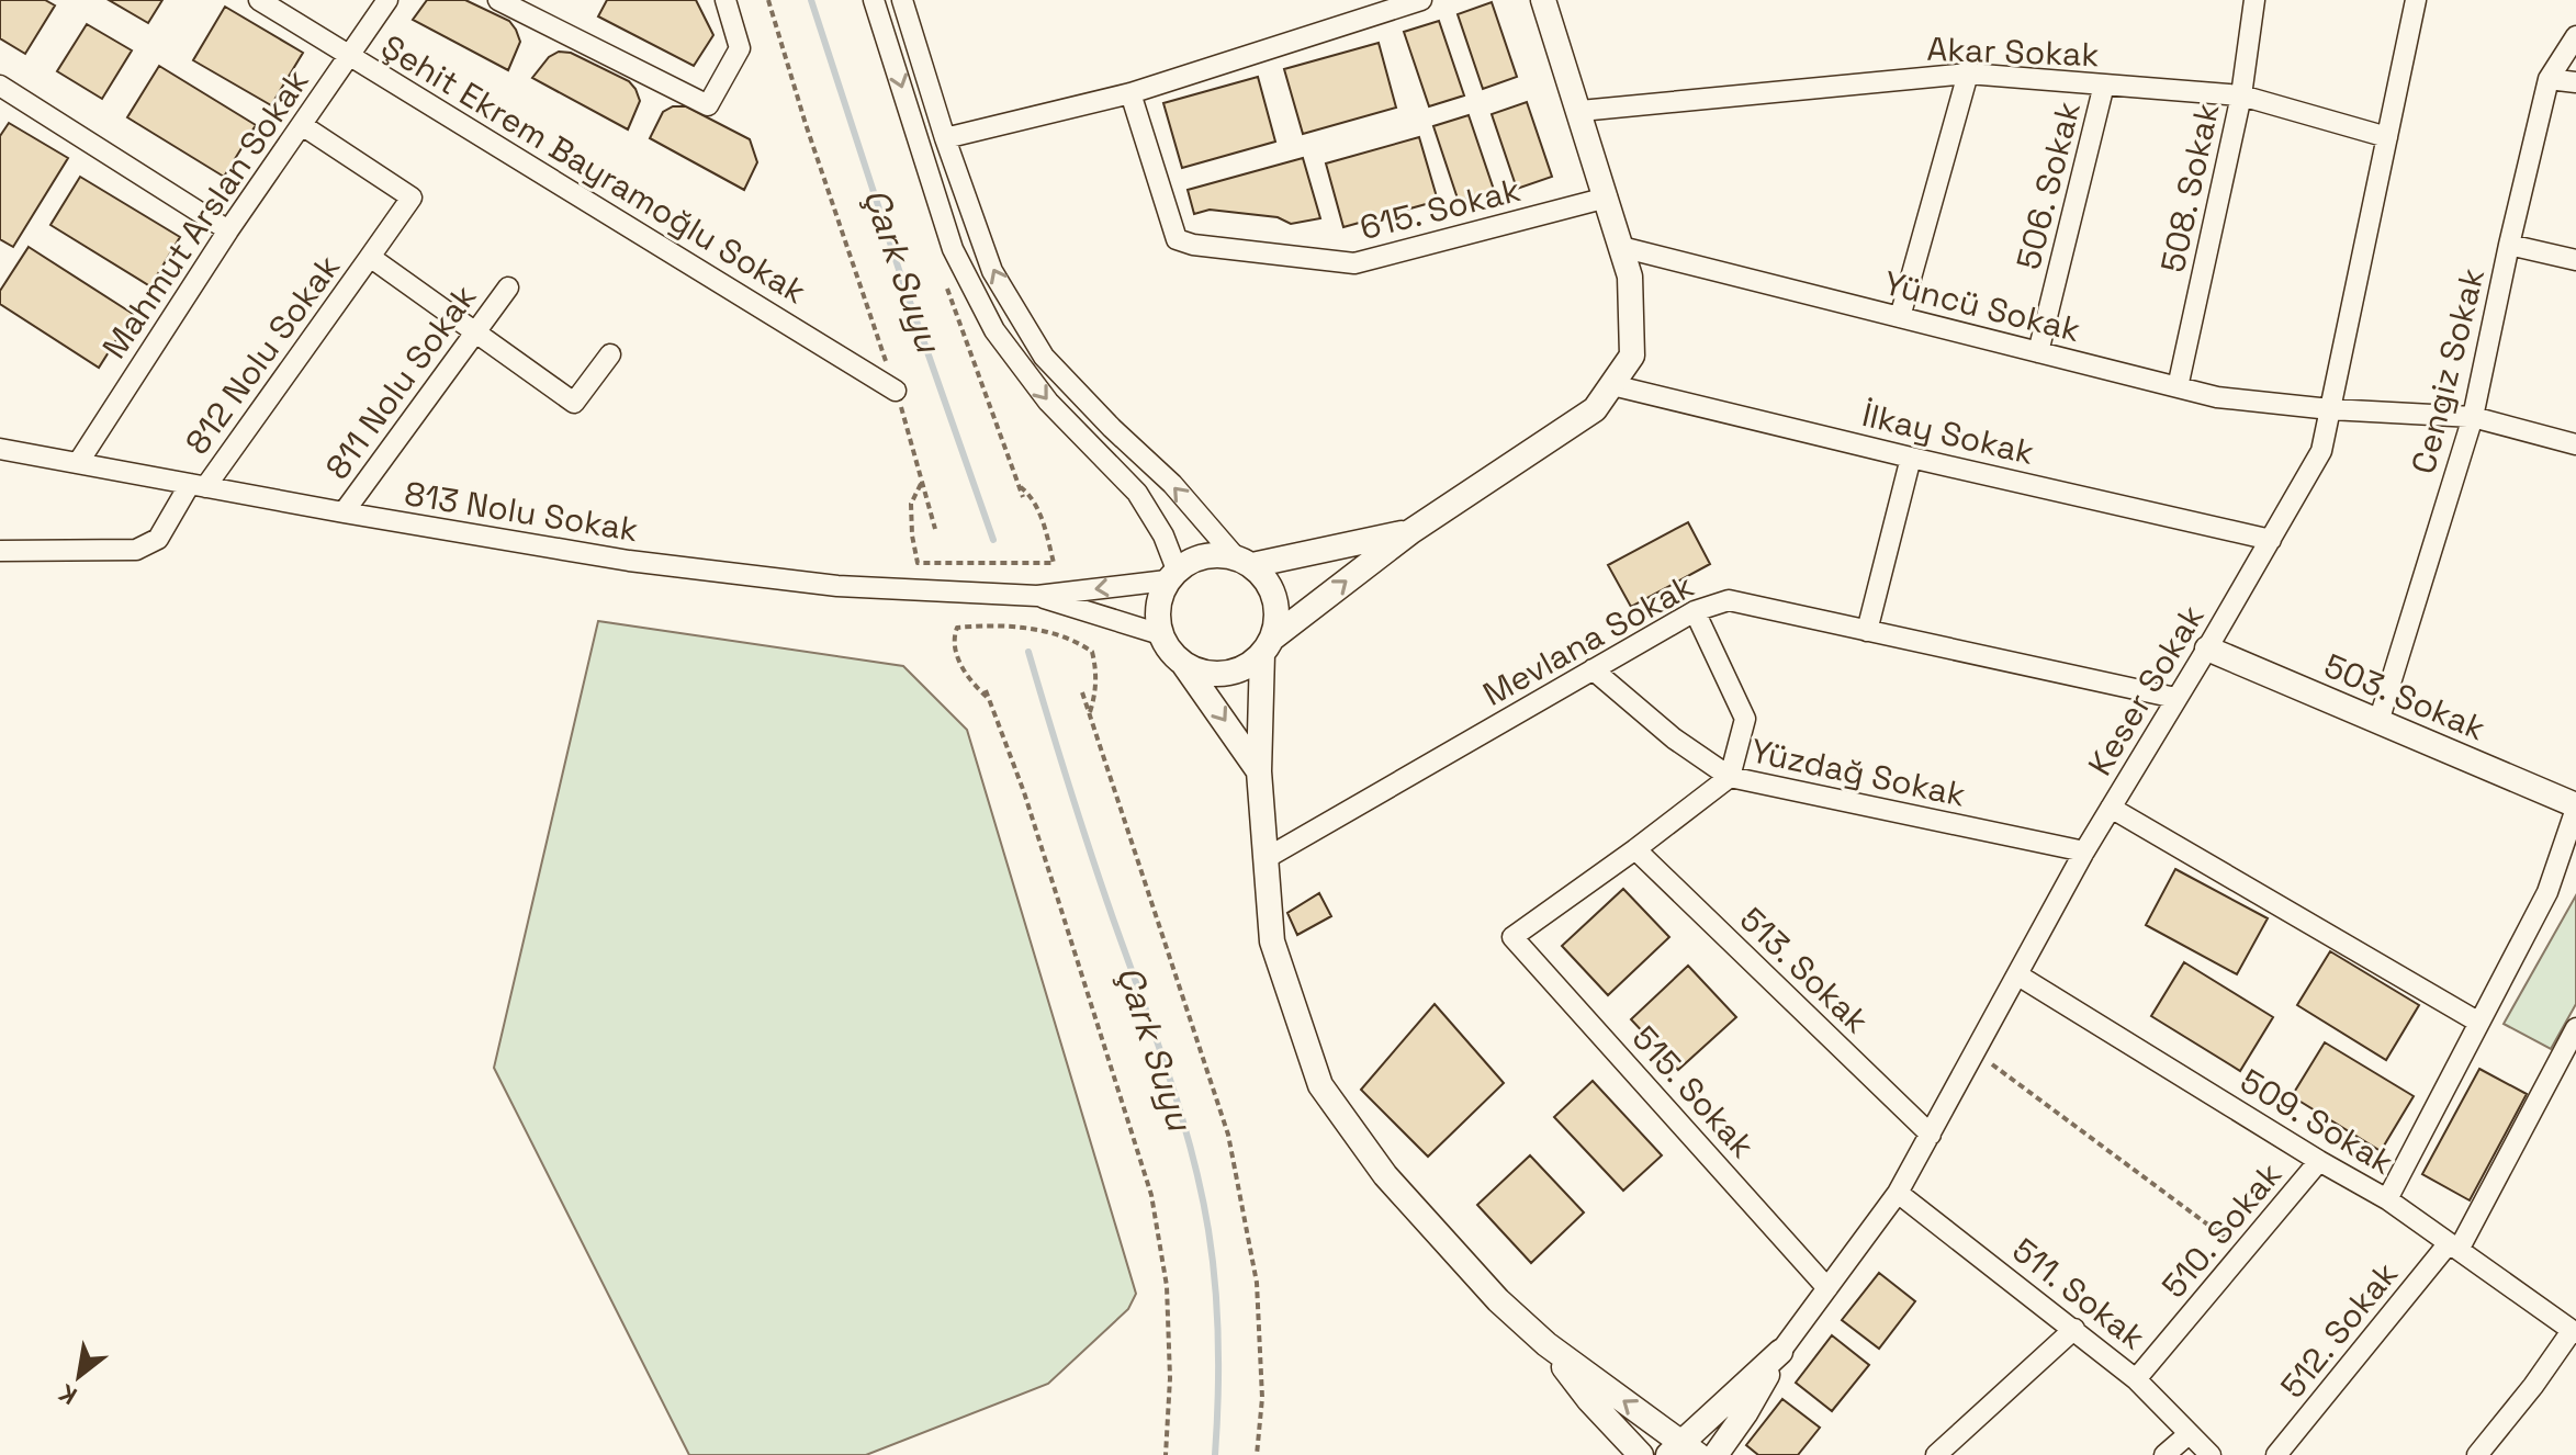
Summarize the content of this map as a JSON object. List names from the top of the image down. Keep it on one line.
{"streets":{"street":["Akar Sokak","Şehit Ekrem Bayramoğlu Sokak","506. Sokak","508. Sokak","615. Sokak","Mahmut Arslan Sokak","Yüncü Sokak","812 Nolu Sokak","Cengiz Sokak","811 Nolu Sokak","İlkay Sokak","813 Nolu Sokak","Mevlana Sokak","Keser Sokak","503. Sokak","Yüzdağ Sokak","513. Sokak","515. Sokak","509. Sokak","510. Sokak","511. Sokak","512. Sokak"]},"crossings":[["Akar Sokak","506. Sokak"],["Akar Sokak","508. Sokak"],["Akar Sokak","Keser Sokak"],["Şehit Ekrem Bayramoğlu Sokak","Mahmut Arslan Sokak"],["506. Sokak","Yüncü Sokak"],["508. Sokak","Yüncü Sokak"],["Mahmut Arslan Sokak","812 Nolu Sokak"],["Mahmut Arslan Sokak","813 Nolu Sokak"],["Yüncü Sokak","Cengiz Sokak"],["Yüncü Sokak","Keser Sokak"],["812 Nolu Sokak","813 Nolu Sokak"],["Cengiz Sokak","503. Sokak"],["811 Nolu Sokak","813 Nolu Sokak"],["İlkay Sokak","Keser Sokak"],["Mevlana Sokak","Keser Sokak"],["Keser Sokak","503. Sokak"],["Keser Sokak","Yüzdağ Sokak"],["Keser Sokak","513. Sokak"],["Keser Sokak","515. Sokak"],["Keser Sokak","509. Sokak"],["Keser Sokak","511. Sokak"],["Yüzdağ Sokak","513. Sokak"],["Yüzdağ Sokak","515. Sokak"],["509. Sokak","510. Sokak"],["509. Sokak","512. Sokak"],["510. Sokak","511. Sokak"]],"water":["Çark Suyu"],"north":"bottom left"}
